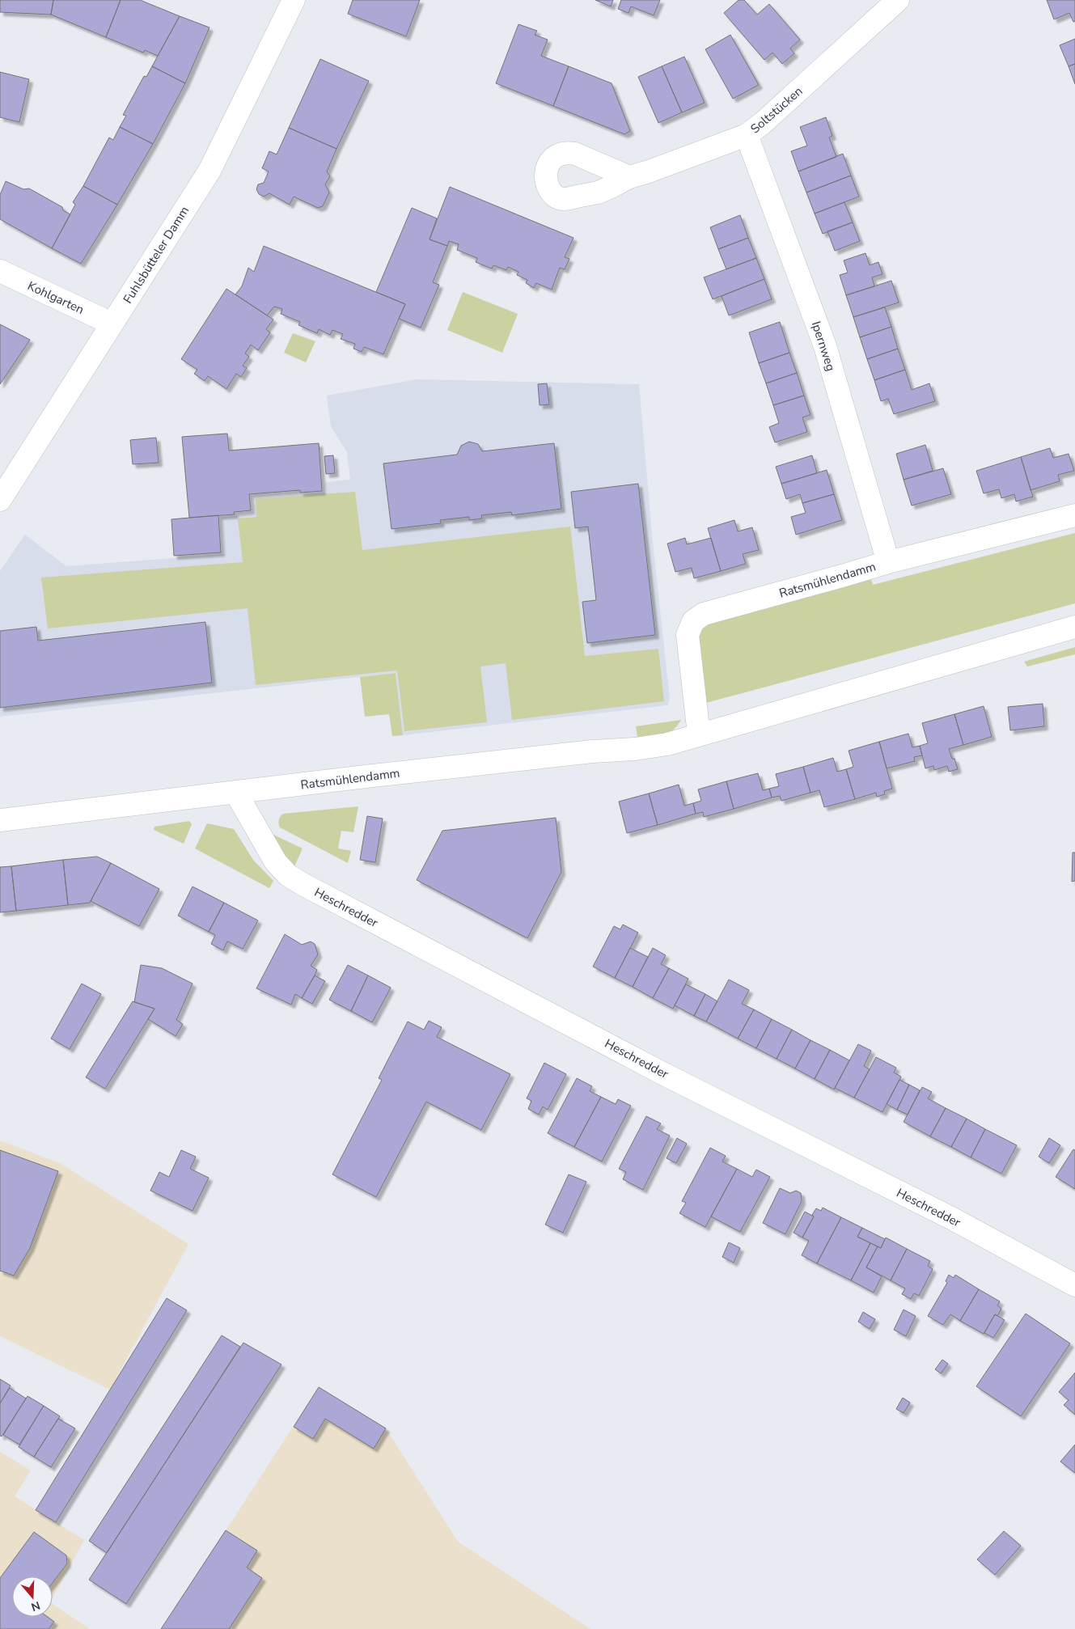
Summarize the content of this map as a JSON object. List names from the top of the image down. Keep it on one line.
{"streets":{"street":["Soltstücken","Fuhlsbütteler Damm","Kohlgarten","Ipernweg","Ratsmühlendamm","Heschredder"]},"crossings":[["Soltstücken","Ipernweg"],["Fuhlsbütteler Damm","Kohlgarten"],["Ipernweg","Ratsmühlendamm"],["Ratsmühlendamm","Heschredder"]],"north":"bottom"}
